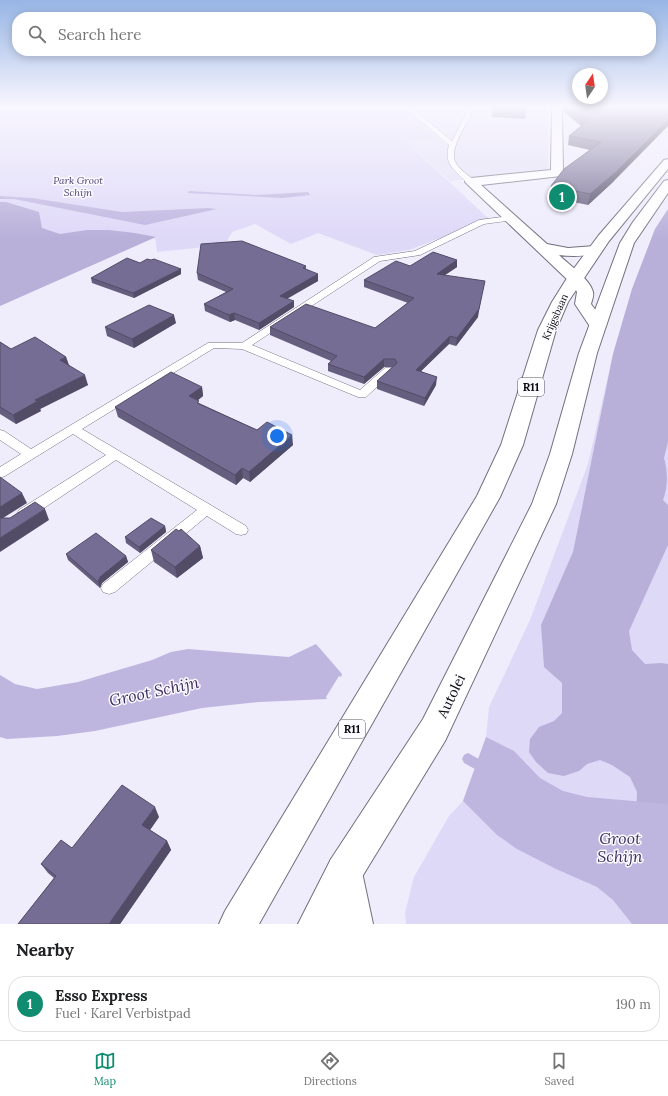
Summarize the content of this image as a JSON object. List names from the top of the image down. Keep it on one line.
{"streets":{"main road":["Krijgsbaan","R11","Autolei"]},"water":["Groot Schijn"],"parks":["Park Groot Schijn"],"north":"top","page":{"search":"Search here","pins":"1","heading":"Nearby","list":[{"mark":"1","name":"Esso Express","note":"Fuel · Karel Verbistpad","value":"190 m"}],"nav":["Map","Directions","Saved"]}}
